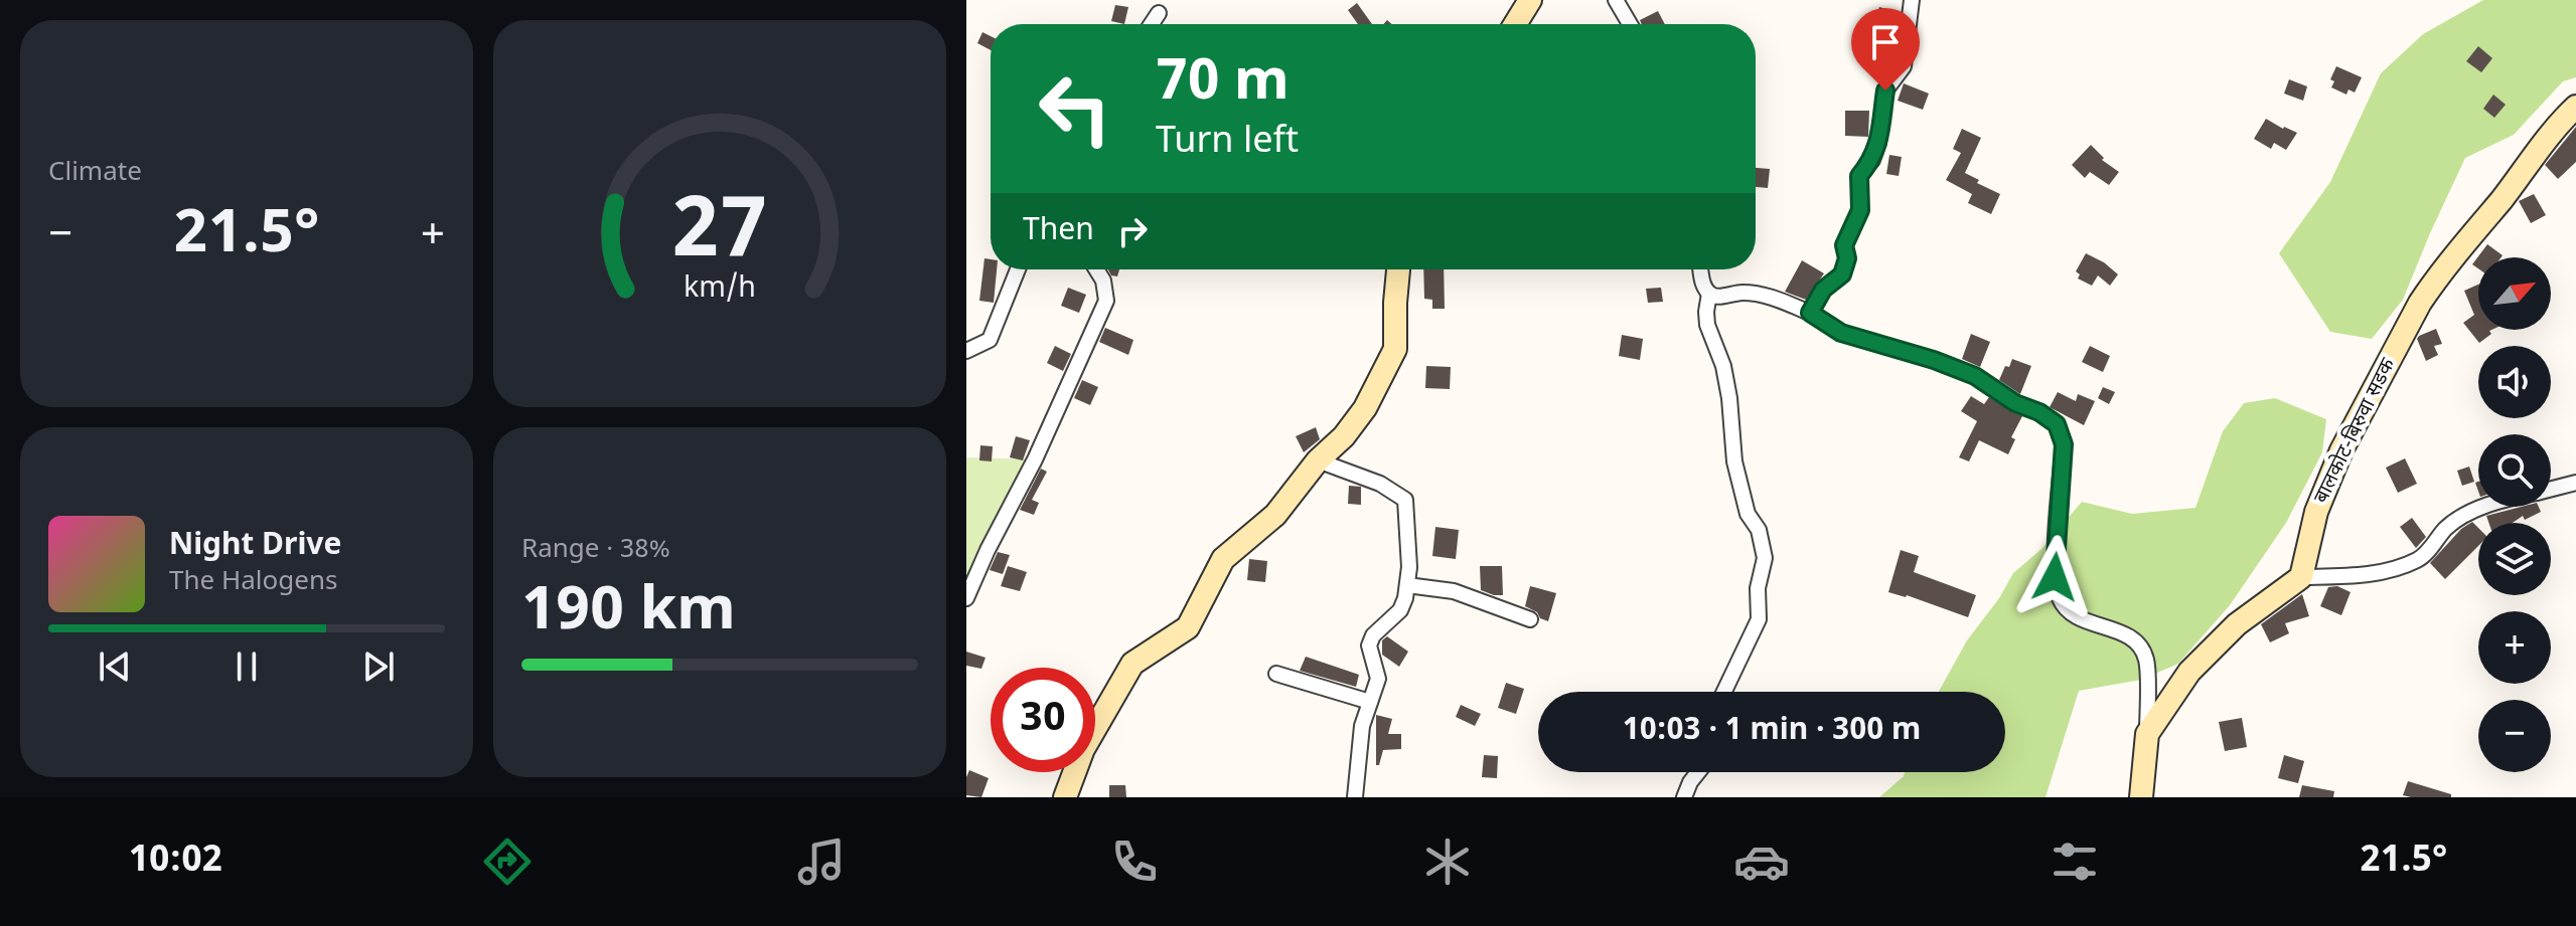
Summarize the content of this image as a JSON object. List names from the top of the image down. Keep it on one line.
{"streets":{"main road":["बालकोट-बिरुवा सडक"]},"north":"top right","page":{"tile":["Climate",["Range · 38%","190 km"]],"turn":["70 m","Turn left"],"then":"Then","heat":["−","21.5°","+"],"map_buttons":["+","−"],"song":["Night Drive","The Halogens"],"limit":"30","trip":"10:03 · 1 min · 300 m","tabs":["10:02","21.5°"],"gauge":["27","km/h"]}}
